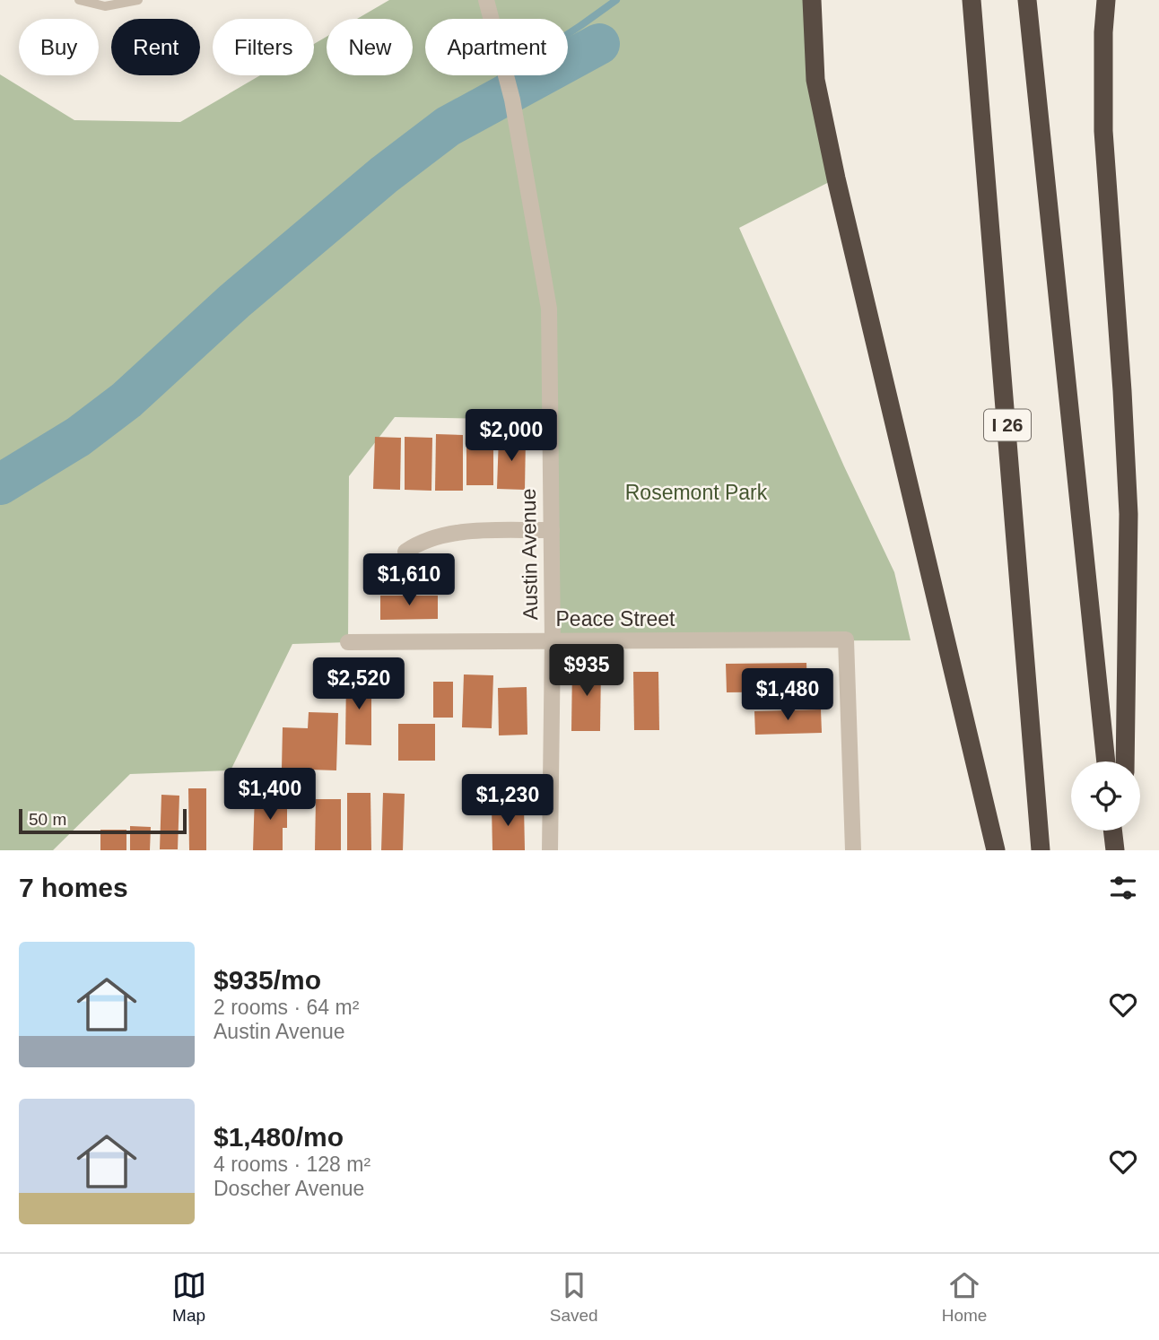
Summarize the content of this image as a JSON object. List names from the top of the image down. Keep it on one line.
{"streets":{"highway":["I 26"],"street":["Austin Avenue","Peace Street"]},"crossings":[["Austin Avenue","Peace Street"]],"parks":["Rosemont Park"],"scale_bar":"50 m","page":{"chip":["Buy","Rent","Filters","New","Apartment"],"price":["$2,000","$1,610","$935","$2,520","$1,480","$1,400","$1,230"],"scale":"50 m","heading":"7 homes","list":[{"name":"$935/mo","note":"2 rooms · 64 m² · Austin Avenue"},{"name":"$1,480/mo","note":"4 rooms · 128 m² · Doscher Avenue"}],"tabs":["Map","Saved","Home"]}}
